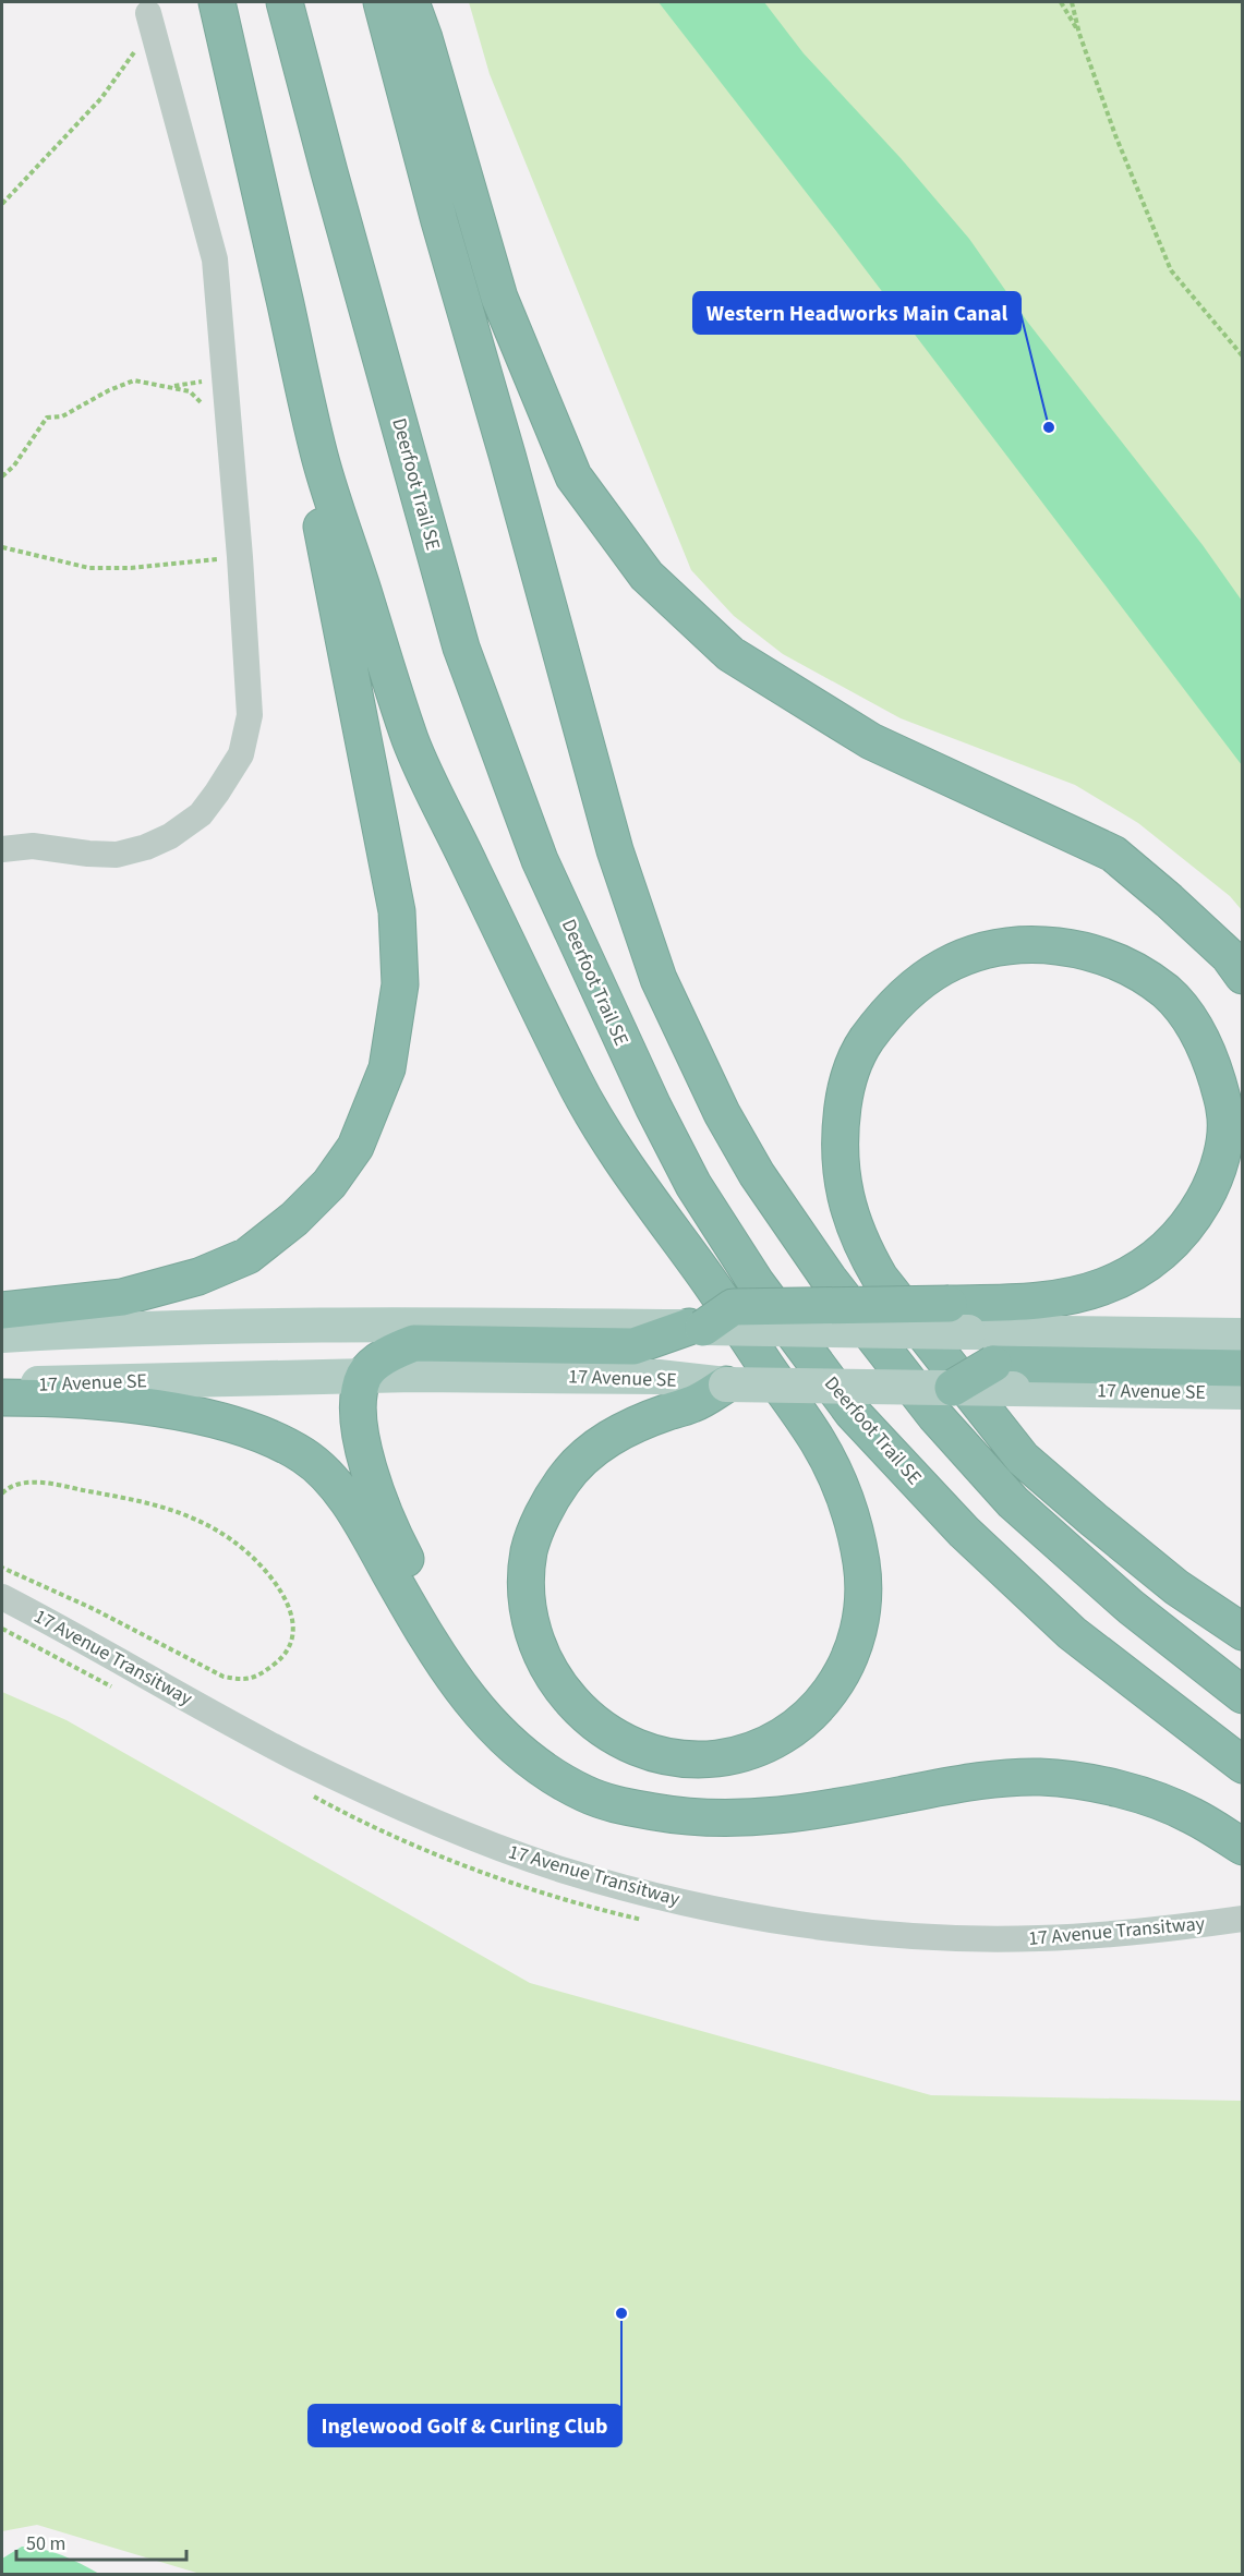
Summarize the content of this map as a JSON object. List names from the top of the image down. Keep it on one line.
{"streets":{"highway":["Deerfoot Trail SE"],"main road":["17 Avenue SE"],"lane":["17 Avenue Transitway"]},"places":["Western Headworks Main Canal","Inglewood Golf & Curling Club"],"scale_bar":"50 m"}
